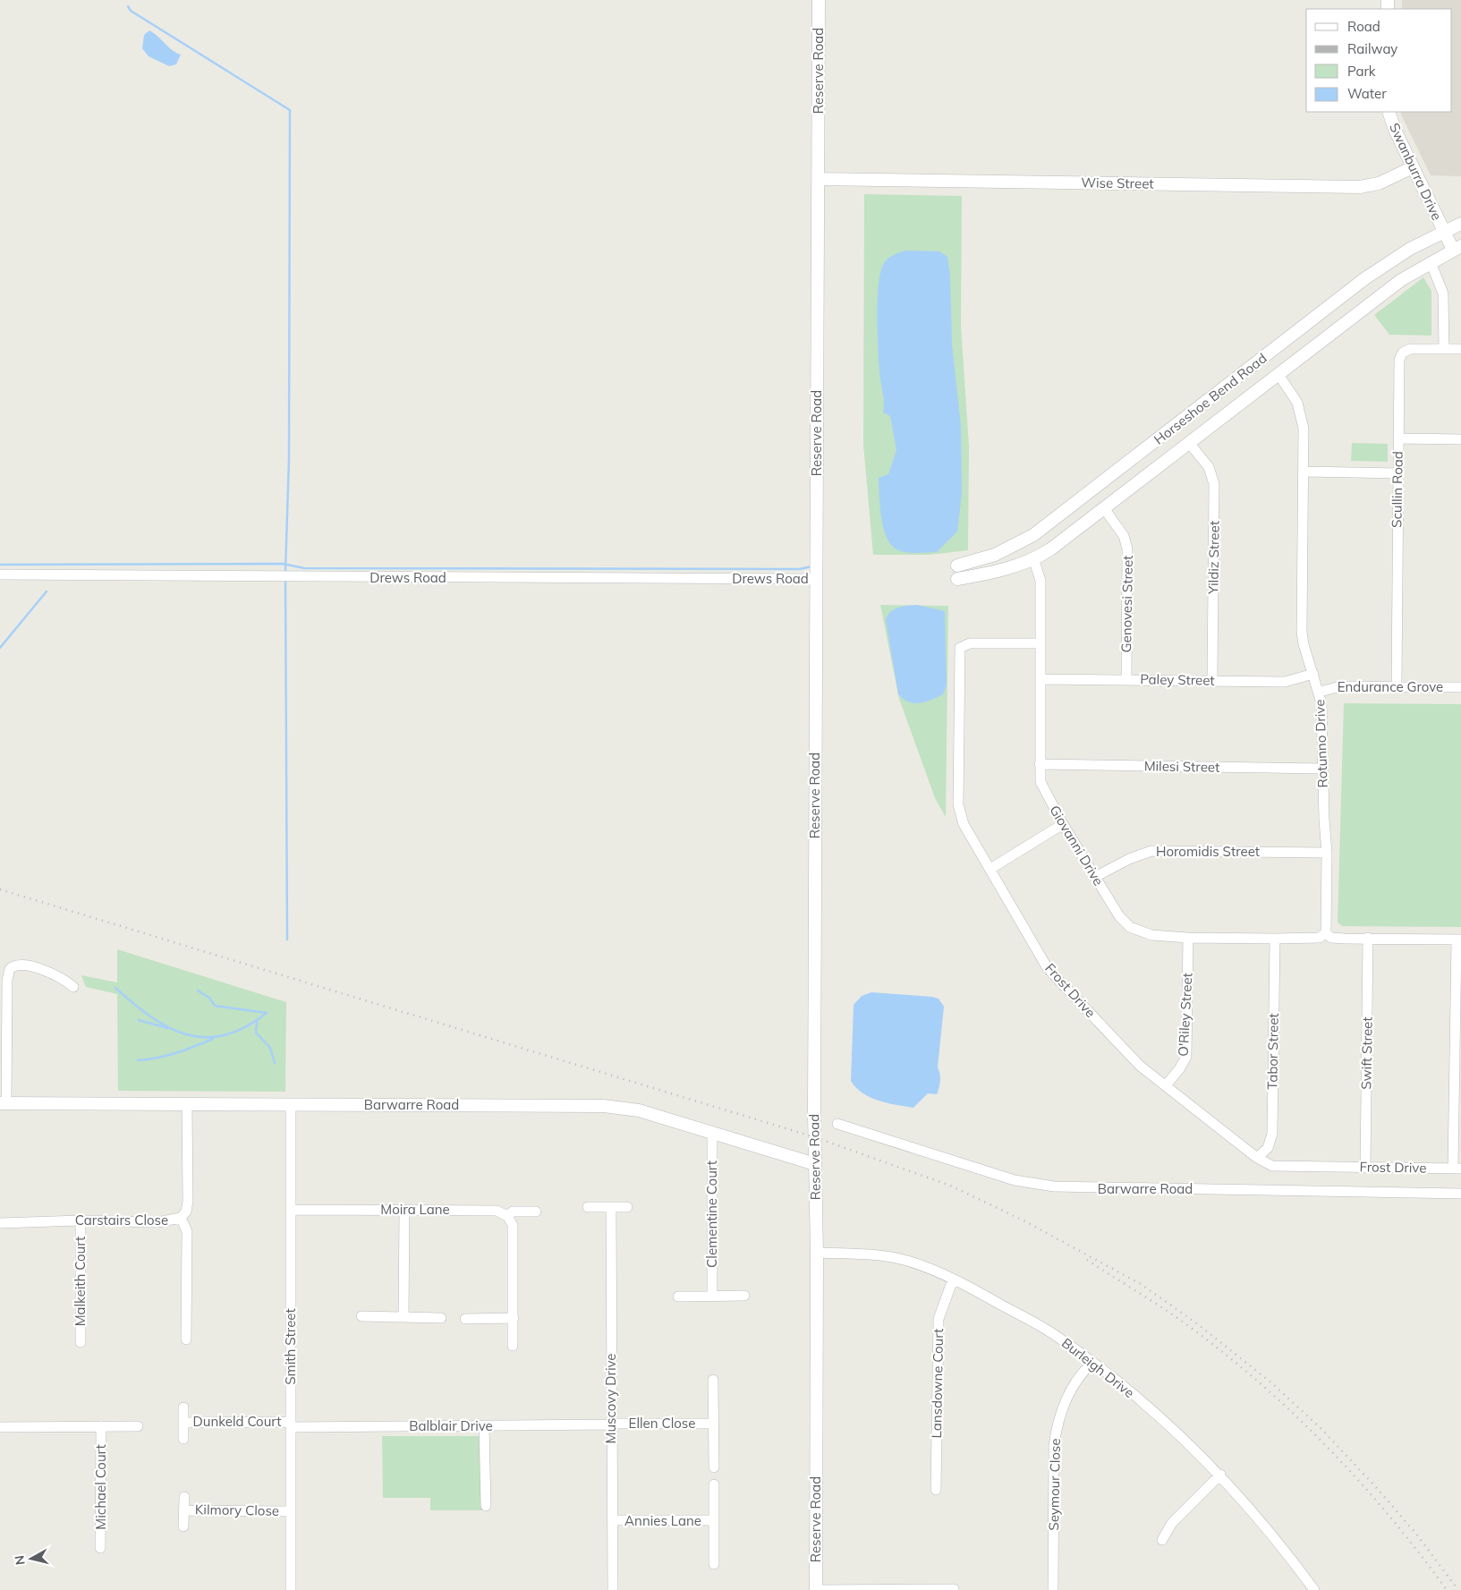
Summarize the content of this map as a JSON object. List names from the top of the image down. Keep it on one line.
{"streets":{"street":["Reserve Road","Swanburra Drive","Wise Street","Horseshoe Bend Road","Scullin Road","Yildiz Street","Drews Road","Genovesi Street","Paley Street","Endurance Grove","Rotunno Drive","Milesi Street","Giovanni Drive","Horomidis Street","Frost Drive","O'Riley Street","Tabor Street","Swift Street","Barwarre Road","Moira Lane","Clementine Court","Carstairs Close","Malkeith Court","Smith Street","Burleigh Drive","Lansdowne Court","Muscovy Drive","Dunkeld Court","Ellen Close","Balblair Drive","Seymour Close","Michael Court","Kilmory Close","Annies Lane"]},"crossings":[["Reserve Road","Wise Street"],["Reserve Road","Drews Road"],["Reserve Road","Barwarre Road"],["Reserve Road","Burleigh Drive"],["Swanburra Drive","Wise Street"],["Swanburra Drive","Horseshoe Bend Road"],["Horseshoe Bend Road","Yildiz Street"],["Horseshoe Bend Road","Genovesi Street"],["Horseshoe Bend Road","Rotunno Drive"],["Horseshoe Bend Road","Giovanni Drive"],["Scullin Road","Endurance Grove"],["Yildiz Street","Paley Street"],["Genovesi Street","Paley Street"],["Paley Street","Rotunno Drive"],["Paley Street","Giovanni Drive"],["Endurance Grove","Rotunno Drive"],["Rotunno Drive","Milesi Street"],["Rotunno Drive","Giovanni Drive"],["Rotunno Drive","Horomidis Street"],["Milesi Street","Giovanni Drive"],["Giovanni Drive","Horomidis Street"],["Giovanni Drive","Frost Drive"],["Giovanni Drive","O'Riley Street"],["Giovanni Drive","Tabor Street"],["Frost Drive","O'Riley Street"],["Frost Drive","Tabor Street"],["Frost Drive","Swift Street"],["Barwarre Road","Clementine Court"],["Barwarre Road","Carstairs Close"],["Barwarre Road","Smith Street"],["Moira Lane","Smith Street"],["Carstairs Close","Malkeith Court"],["Smith Street","Dunkeld Court"],["Smith Street","Balblair Drive"],["Smith Street","Kilmory Close"],["Burleigh Drive","Lansdowne Court"],["Burleigh Drive","Seymour Close"],["Muscovy Drive","Ellen Close"],["Muscovy Drive","Balblair Drive"],["Muscovy Drive","Annies Lane"],["Dunkeld Court","Balblair Drive"],["Ellen Close","Balblair Drive"]],"legend":["Road","Railway","Park","Water"],"north":"left"}
